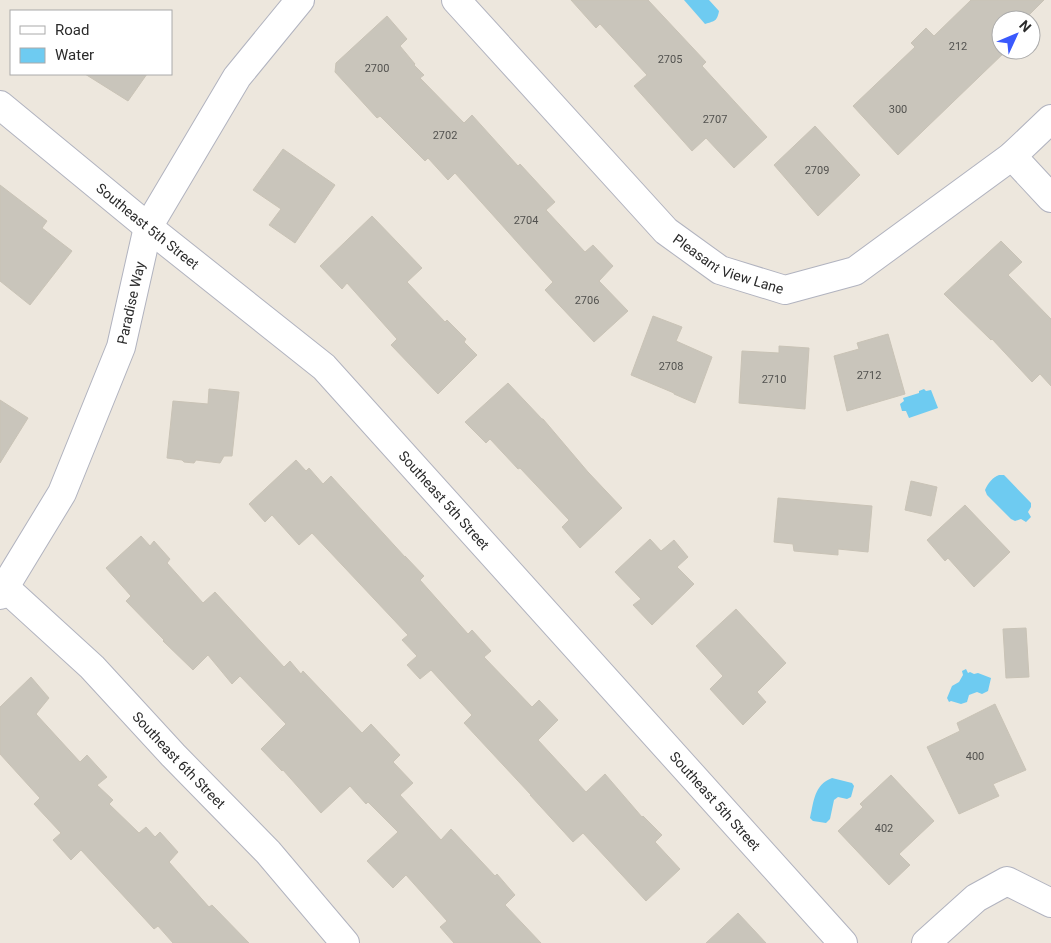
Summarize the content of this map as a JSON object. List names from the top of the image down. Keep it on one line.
{"streets":{"street":["Southeast 5th Street","Pleasant View Lane","Paradise Way","Southeast 6th Street"]},"crossings":[["Southeast 5th Street","Paradise Way"],["Paradise Way","Southeast 6th Street"]],"house_numbers":["212","2705","2700","300","2707","2702","2709","2704","2706","2708","2712","2710","400","402"],"legend":["Road","Water"],"north":"top right"}
